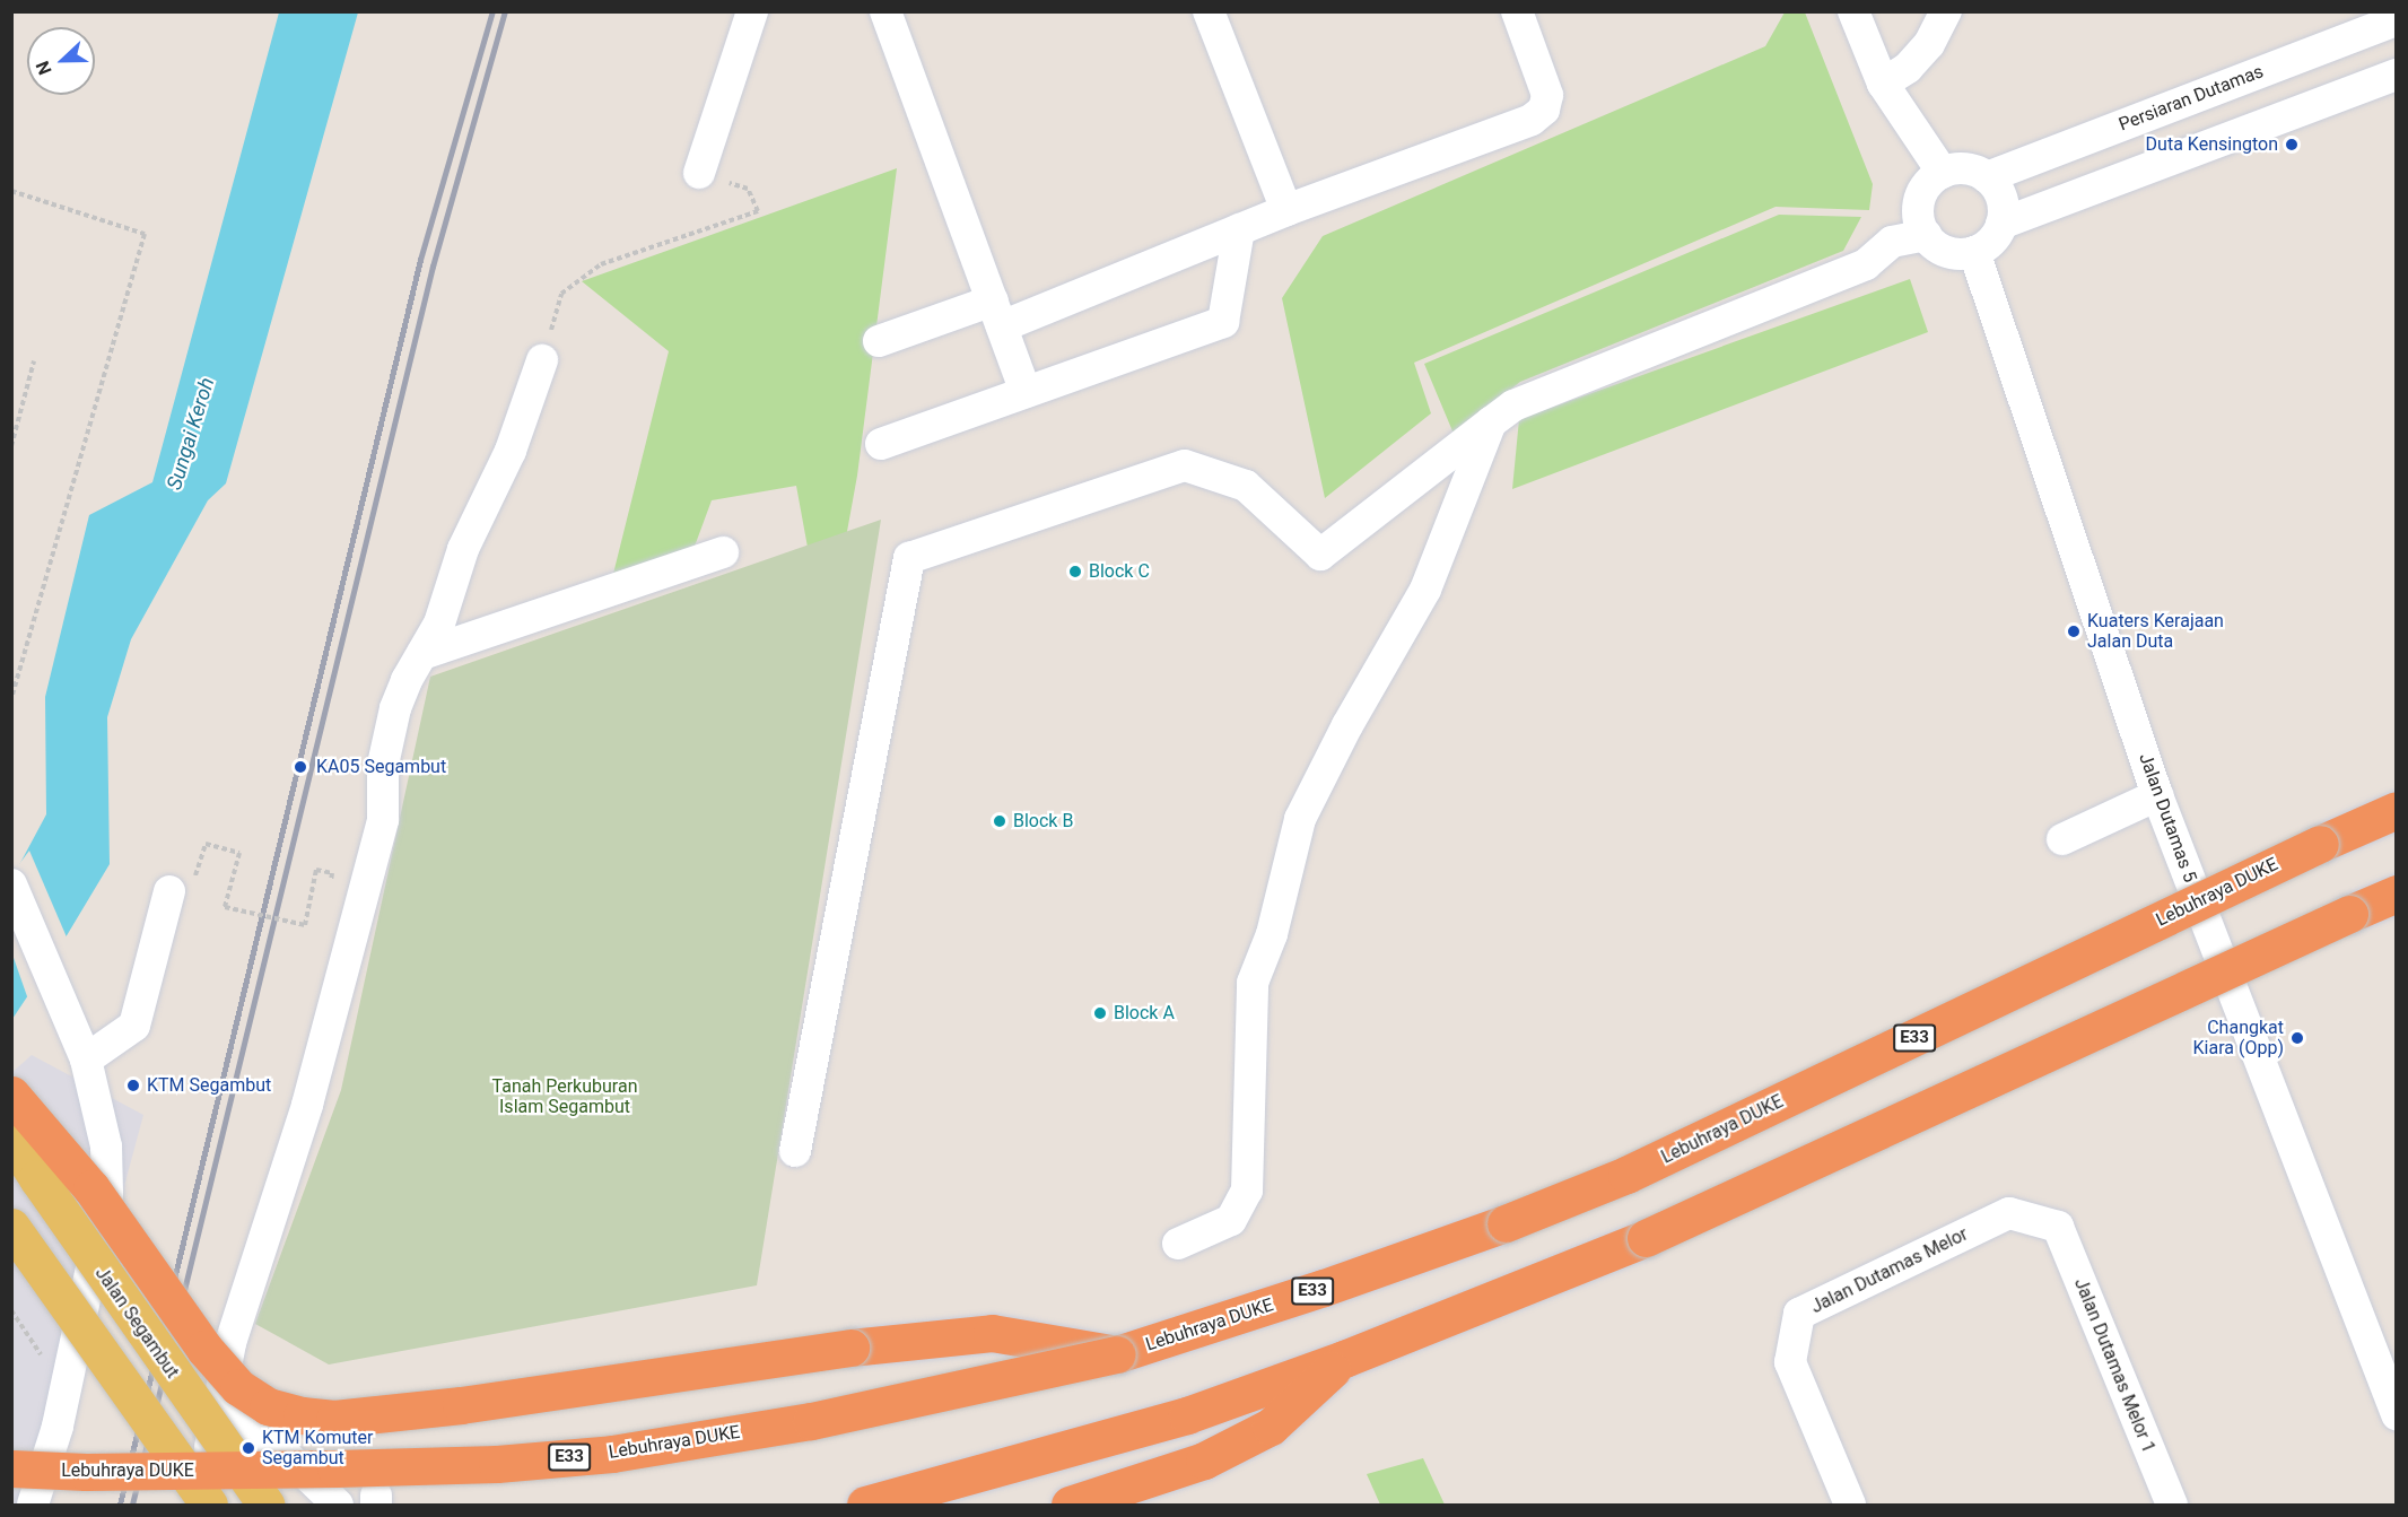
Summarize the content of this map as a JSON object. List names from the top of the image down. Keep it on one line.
{"streets":{"highway":["Lebuhraya DUKE","E33"],"main road":["Jalan Segambut"],"street":["Persiaran Dutamas","Jalan Dutamas 5","Jalan Dutamas Melor","Jalan Dutamas Melor 1"]},"crossings":[["Persiaran Dutamas","Jalan Dutamas 5"],["Jalan Dutamas Melor","Jalan Dutamas Melor 1"]],"water":["Sungai Keroh"],"parks":["Tanah Perkuburan Islam Segambut"],"places":["Duta Kensington","Block C","Kuaters Kerajaan Jalan Duta","KA05 Segambut","Block B","Block A","Changkat Kiara (Opp)","KTM Segambut","KTM Komuter Segambut"],"north":"left"}
